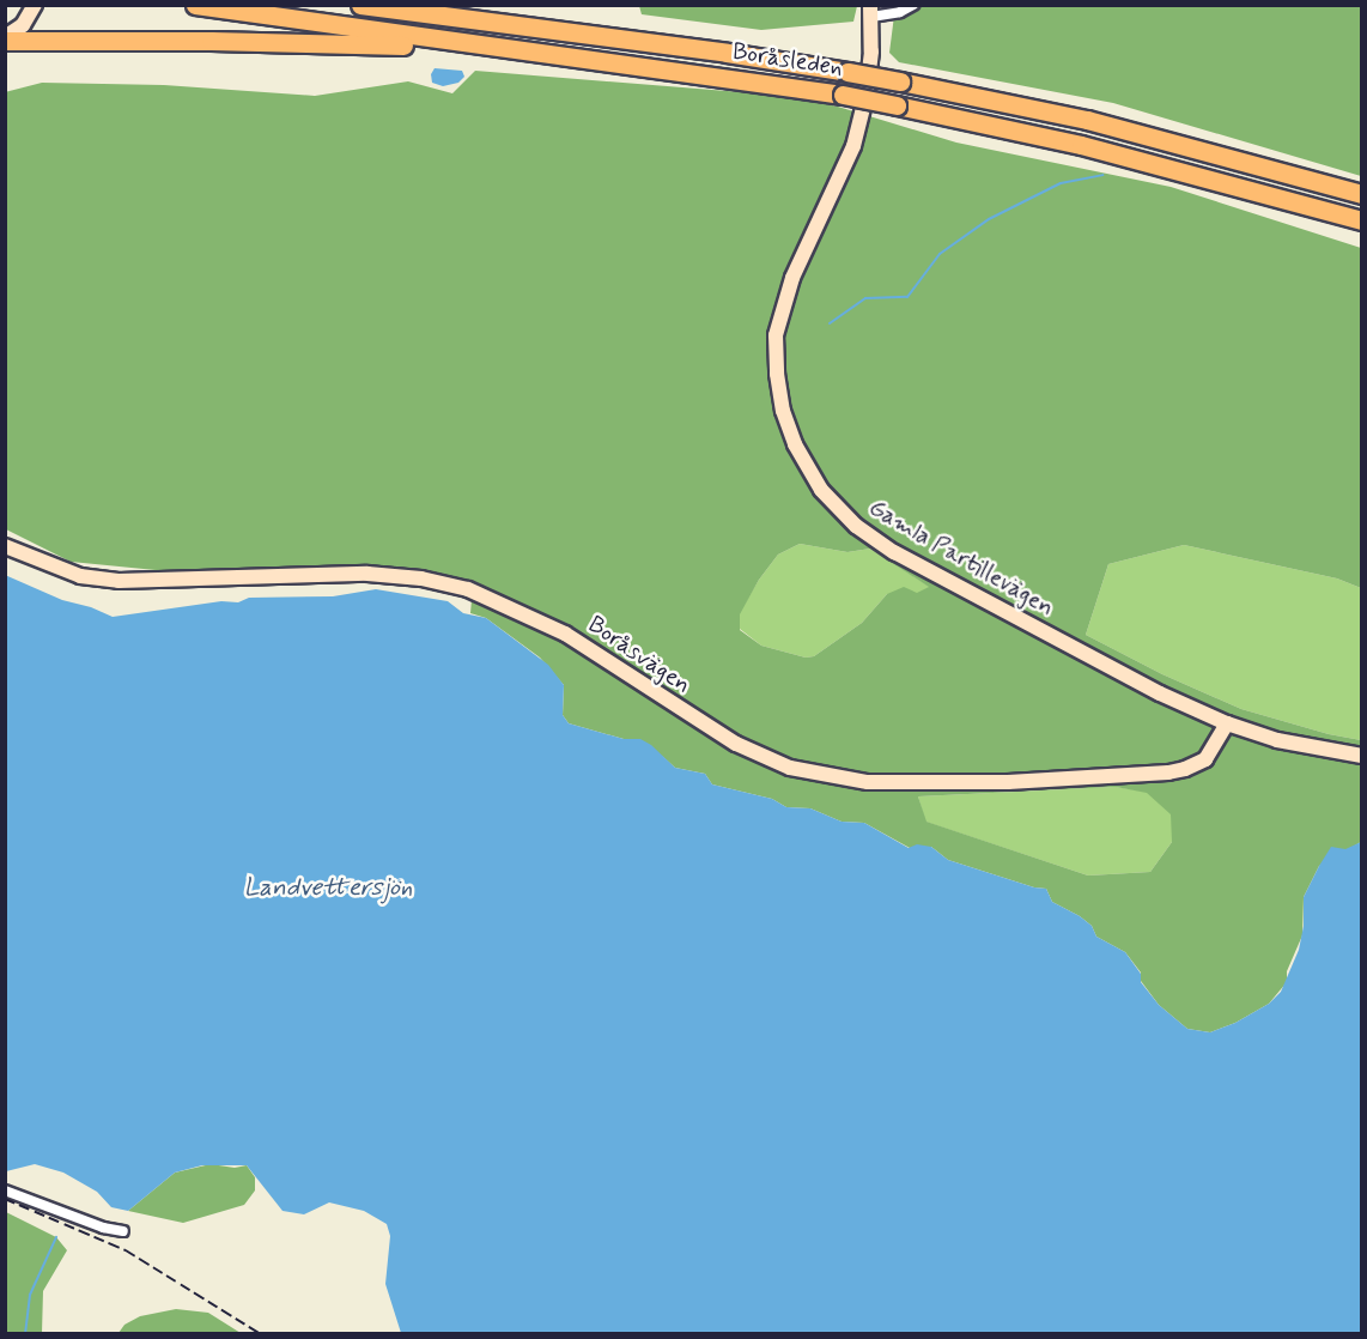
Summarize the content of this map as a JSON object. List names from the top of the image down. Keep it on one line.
{"streets":{"highway":["Boråsleden"],"street":["Gamla Partillevägen","Boråsvägen"]},"crossings":[["Gamla Partillevägen","Boråsvägen"]],"water":["Landvettersjön"]}
